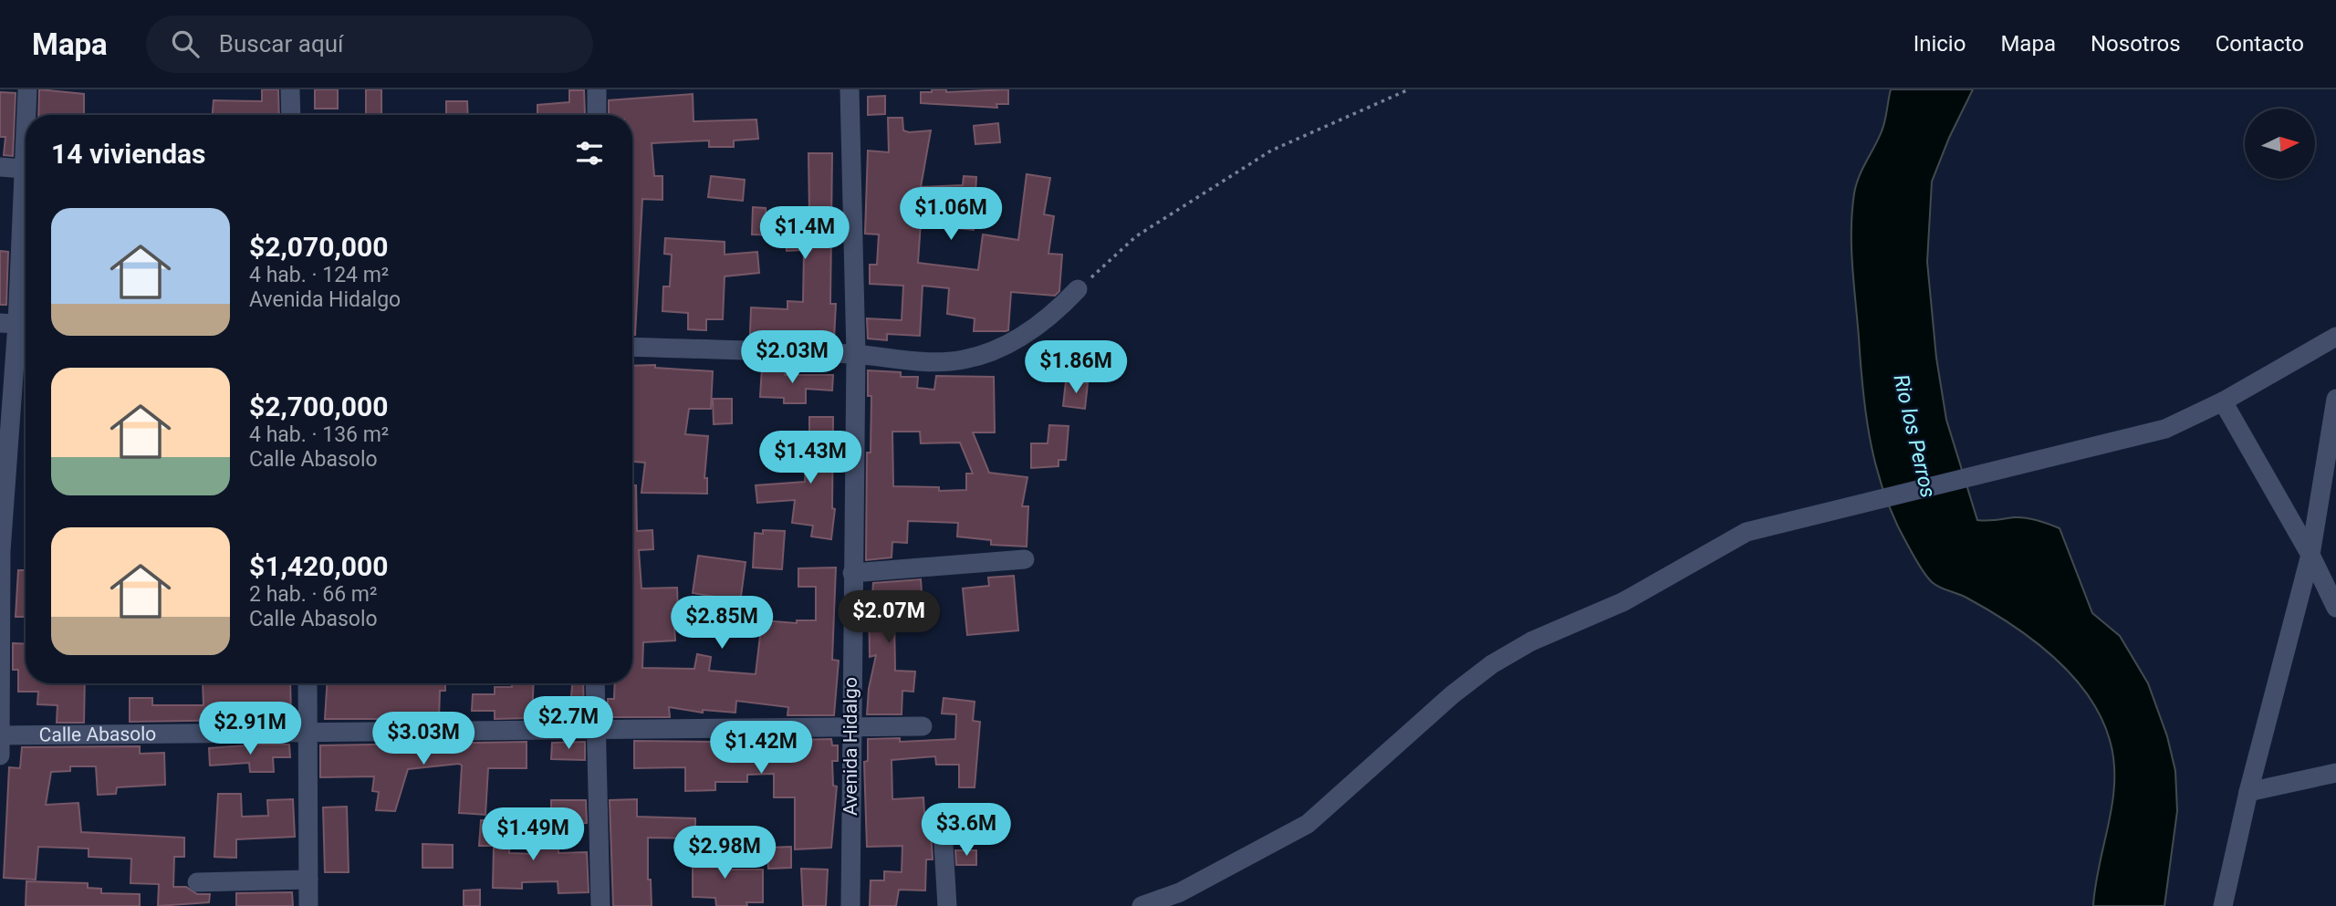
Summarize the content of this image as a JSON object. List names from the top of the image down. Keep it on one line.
{"streets":{"street":["Calle Abasolo","Avenida Hidalgo"]},"crossings":[["Calle Abasolo","Avenida Hidalgo"]],"water":["Rio los Perros"],"north":"right","page":{"header":"Mapa","search":"Buscar aquí","nav":["Inicio","Mapa","Nosotros","Contacto"],"heading":"14 viviendas","price":["$1.06M","$1.4M","$2.03M","$1.86M","$1.43M","$2.07M","$2.85M","$2.7M","$2.91M","$3.03M","$1.42M","$3.6M","$1.49M","$2.98M"],"list":[{"name":"$2,070,000","note":"4 hab. · 124 m² · Avenida Hidalgo"},{"name":"$2,700,000","note":"4 hab. · 136 m² · Calle Abasolo"},{"name":"$1,420,000","note":"2 hab. · 66 m² · Calle Abasolo"}]}}
